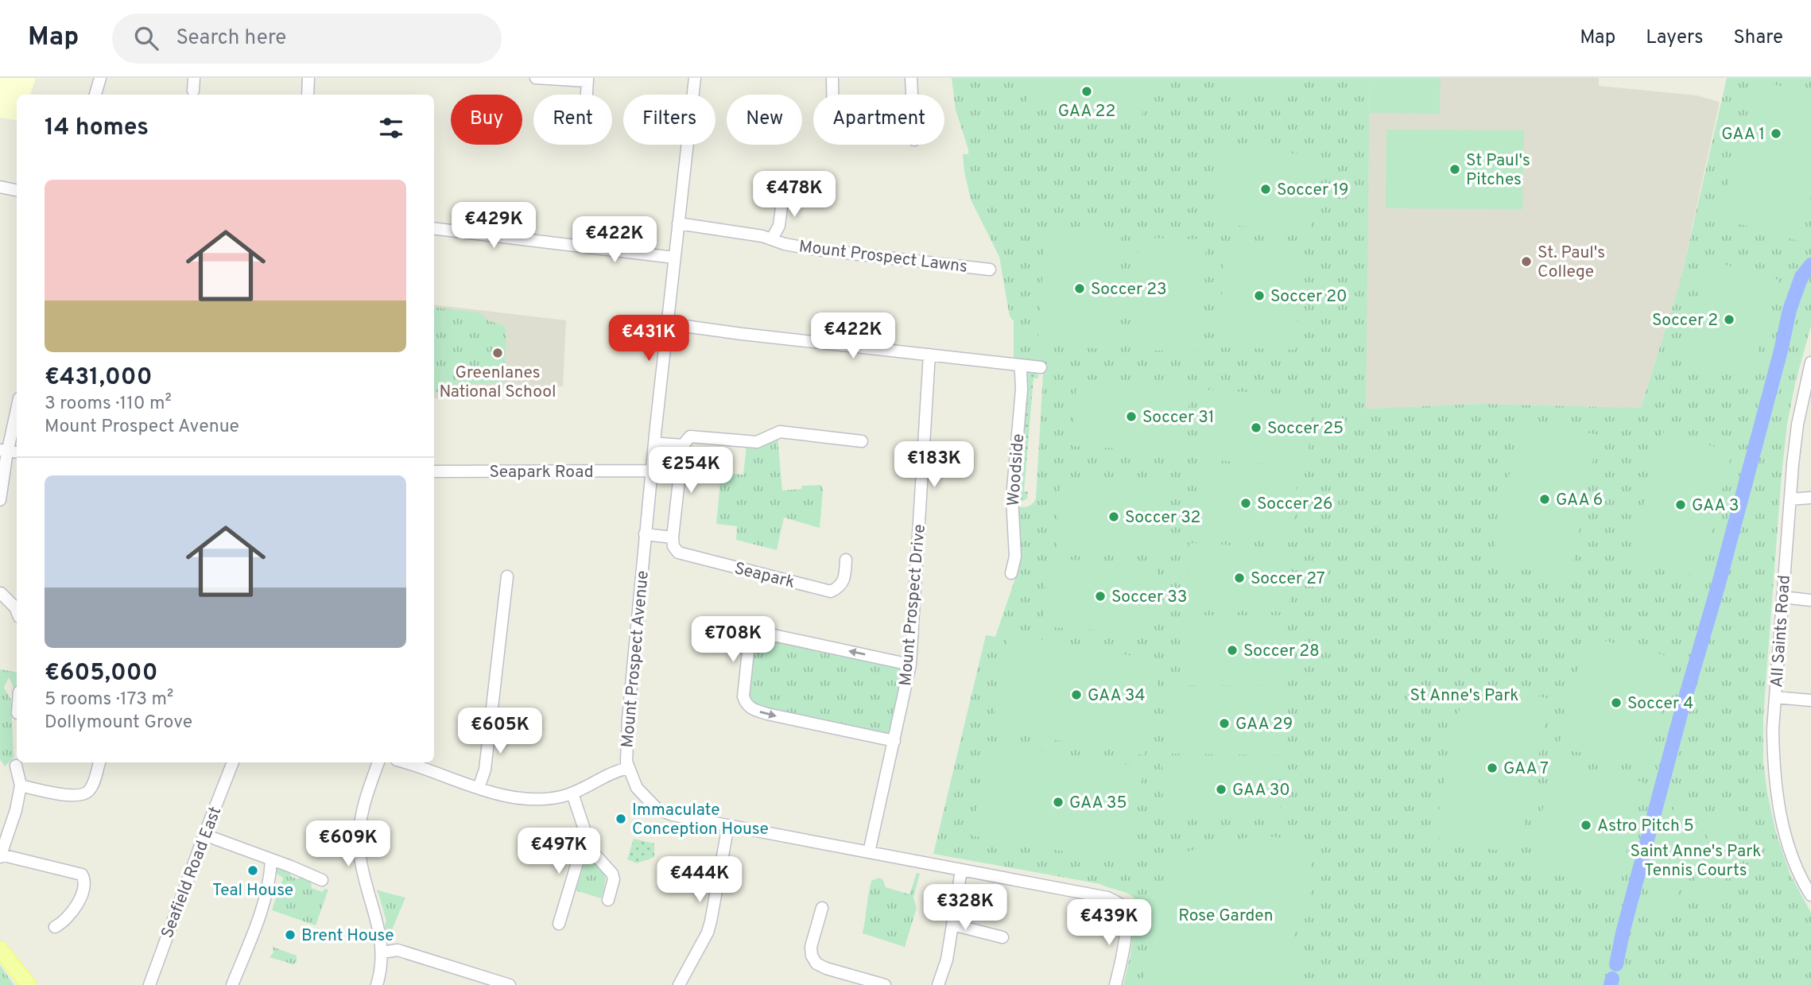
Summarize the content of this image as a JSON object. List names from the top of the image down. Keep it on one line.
{"streets":{"street":["Mount Prospect Lawns","Woodside","Seapark Road","Seapark","Mount Prospect Drive","All Saints Road","Mount Prospect Avenue","Seafield Road East"]},"crossings":[["Mount Prospect Lawns","Mount Prospect Avenue"],["Seapark Road","Mount Prospect Avenue"],["Mount Prospect Drive","Mount Prospect Avenue"]],"parks":["St Anne's Park","Saint Anne's Park Tennis Courts","Rose Garden"],"places":["GAA 22","GAA 1","St Paul's Pitches","Soccer 19","St. Paul's College","Soccer 23","Soccer 20","Soccer 2","Greenlanes National School","Soccer 31","Soccer 25","GAA 6","Soccer 26","GAA 3","Soccer 32","Soccer 27","Soccer 33","Soccer 28","GAA 34","Soccer 4","GAA 29","GAA 7","GAA 30","GAA 35","Immaculate Conception House","Astro Pitch 5","Teal House","Brent House"],"page":{"header":"Map","search":"Search here","nav":["Map","Layers","Share"],"chip":["Buy","Rent","Filters","New","Apartment"],"heading":"14 homes","list":[{"name":"€431,000","note":"3 rooms · 110 m² · Mount Prospect Avenue"},{"name":"€605,000","note":"5 rooms · 173 m² · Dollymount Grove"}],"price":["€478K","€429K","€422K","€422K","€431K","€183K","€254K","€708K","€605K","€609K","€497K","€444K","€328K","€439K"]}}
